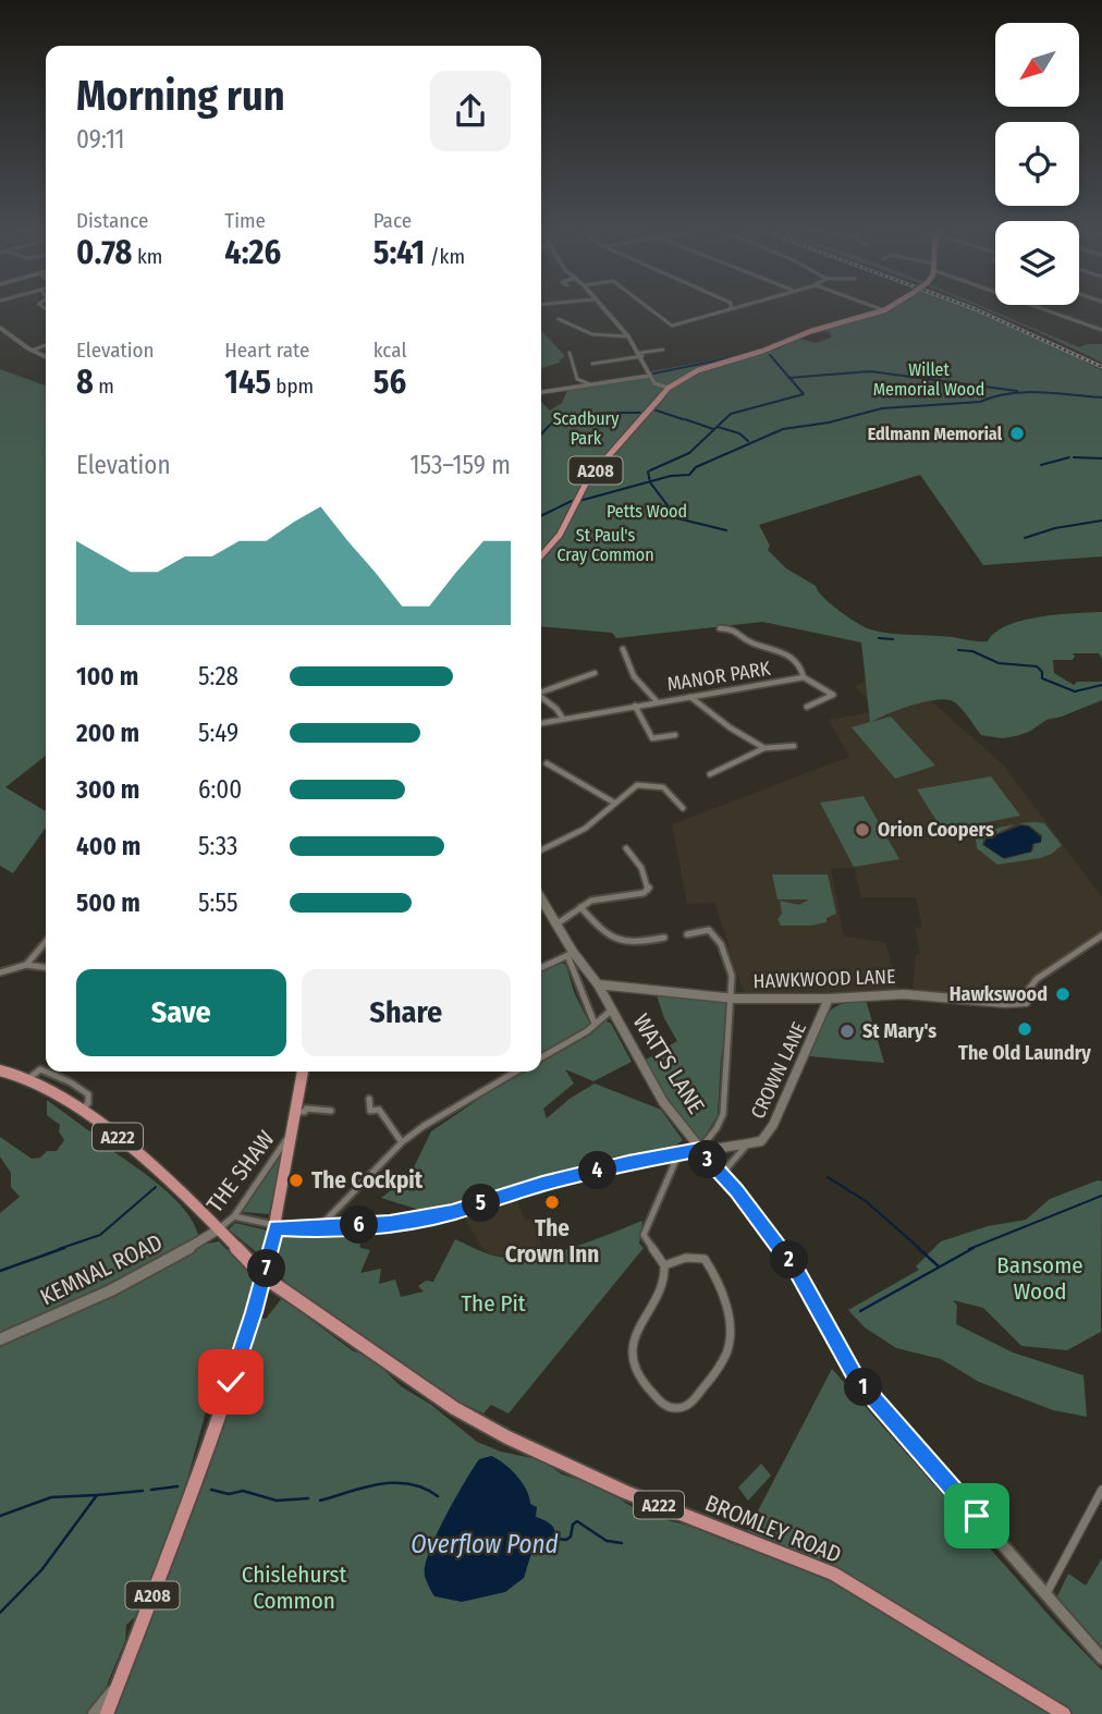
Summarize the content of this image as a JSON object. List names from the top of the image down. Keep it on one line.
{"streets":{"main road":["A208","A222","BROMLEY ROAD"],"street":["MANOR PARK","HAWKWOOD LANE","WATTS LANE","CROWN LANE","THE SHAW","KEMNAL ROAD"]},"crossings":[["A208","CROWN LANE"],["A208","A222"],["A208","THE SHAW"],["A208","BROMLEY ROAD"],["HAWKWOOD LANE","WATTS LANE"],["HAWKWOOD LANE","CROWN LANE"],["WATTS LANE","CROWN LANE"],["A222","THE SHAW"],["A222","KEMNAL ROAD"],["A222","BROMLEY ROAD"],["THE SHAW","KEMNAL ROAD"]],"water":["Overflow Pond"],"parks":["Willet Memorial Wood","Scadbury Park","Petts Wood","St Paul's Cray Common","Bansome Wood","The Pit","Chislehurst Common"],"places":["Edlmann Memorial","Orion Coopers","Hawkswood","The Old Laundry","St Mary's","The Cockpit","The Crown Inn"],"north":"bottom left","page":{"heading":["Morning run","09:11"],"stats":[["Distance","0.78 km"],["Time","4:26"],["Pace","5:41 /km"],["Elevation","8 m"],["Heart rate","145 bpm"],["kcal","56"]],"chart":["Elevation","153–159 m"],"list":[{"name":"100 m","note":"5:28"},{"name":"200 m","note":"5:49"},{"name":"300 m","note":"6:00"},{"name":"400 m","note":"5:33"},{"name":"500 m","note":"5:55"}],"buttons":["Save","Share"],"pins":["3","4","5","6","2","7","1"]}}
